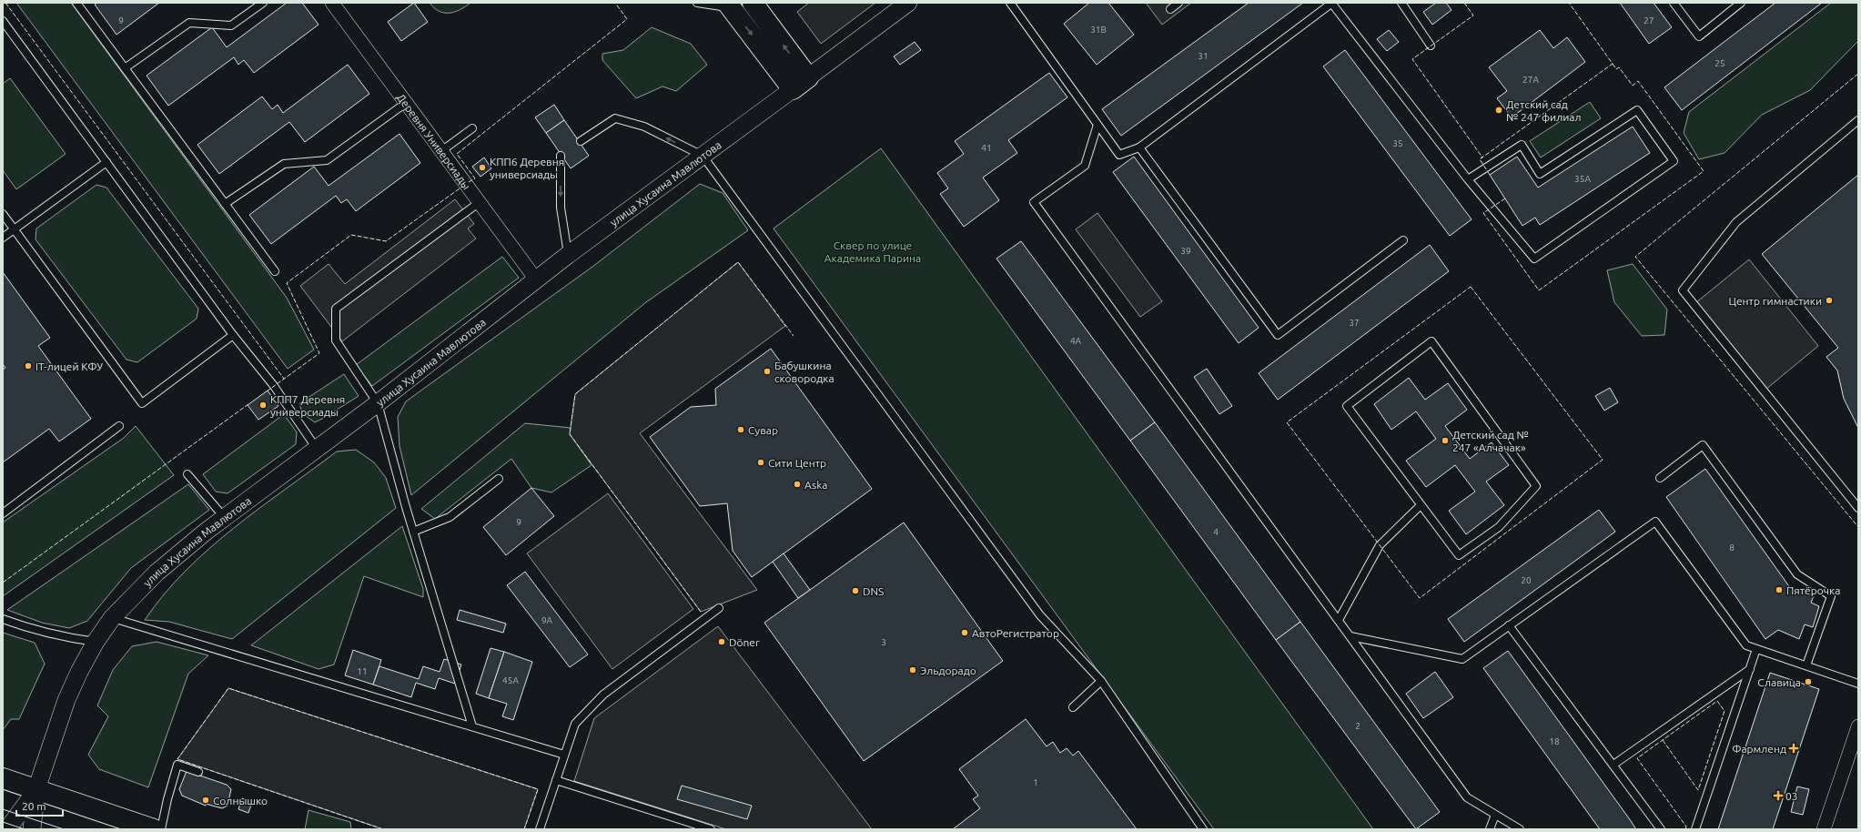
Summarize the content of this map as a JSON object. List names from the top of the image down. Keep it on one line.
{"streets":{"street":["Деревня Универсиады","улица Хусаина Мавлютова"]},"crossings":[["Деревня Универсиады","улица Хусаина Мавлютова"]],"parks":["Сквер по улице Академика Парина"],"places":{"other":["Детский сад № 247 филиал","КПП6 Деревня универсиады","Центр гимнастики","IT-лицей КФУ","Бабушкина сковородка","КПП7 Деревня универсиады","Сувар","Детский сад № 247 «Алчачак»","Сити Центр","Aska","Пятёрочка","DNS","АвтоРегистратор","Döner","Эльдорадо","Славица","Солнышко"],"health":["Фармленд","03"]},"house_numbers":["9","27","31В","31","25","27А","35","41","35А","39","37","4А","9","4","8","20","9А","3","11","45А","2","18","1"],"scale_bar":"20 m"}
